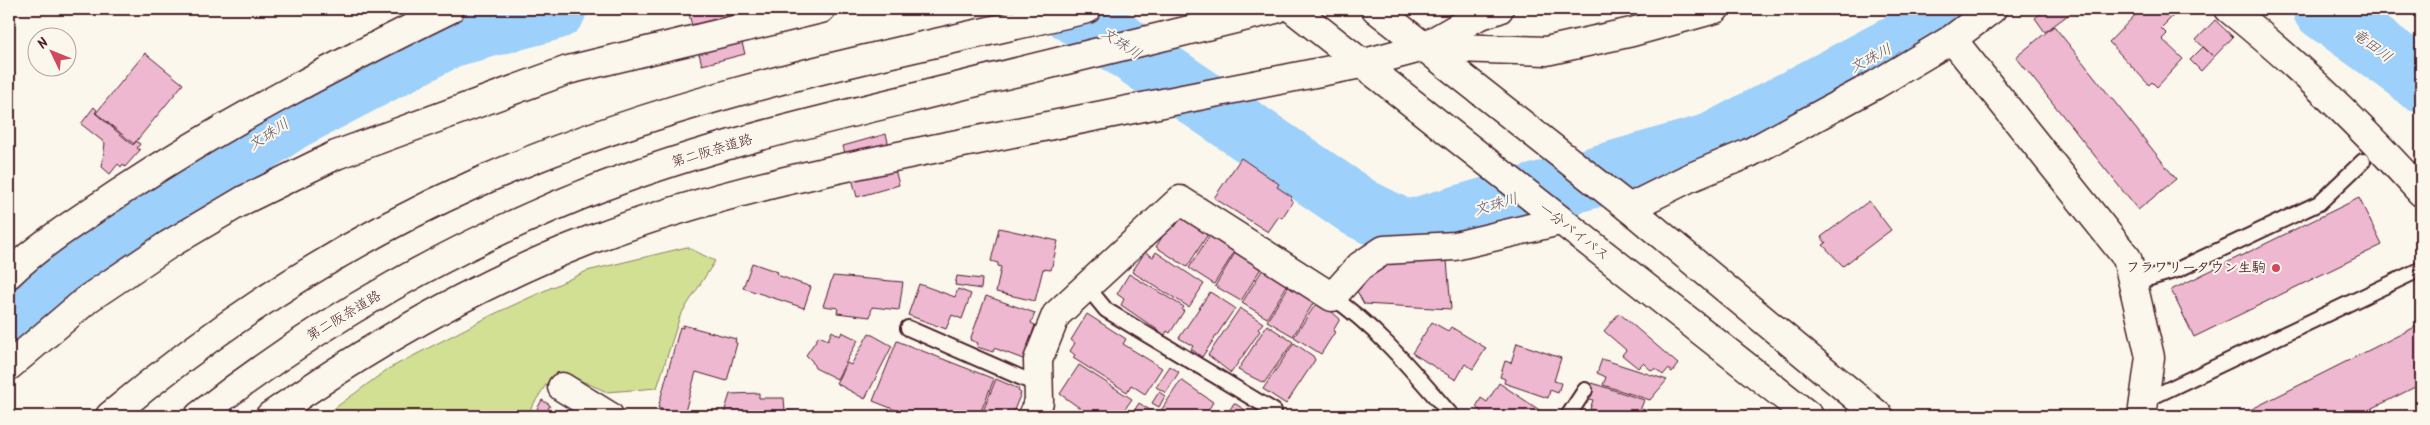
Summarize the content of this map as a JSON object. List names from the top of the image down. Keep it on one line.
{"streets":{"main road":["第二阪奈道路","一分バイパス"]},"water":["文珠川","竜田川"],"places":["フラワリータウン生駒"],"north":"top left"}
